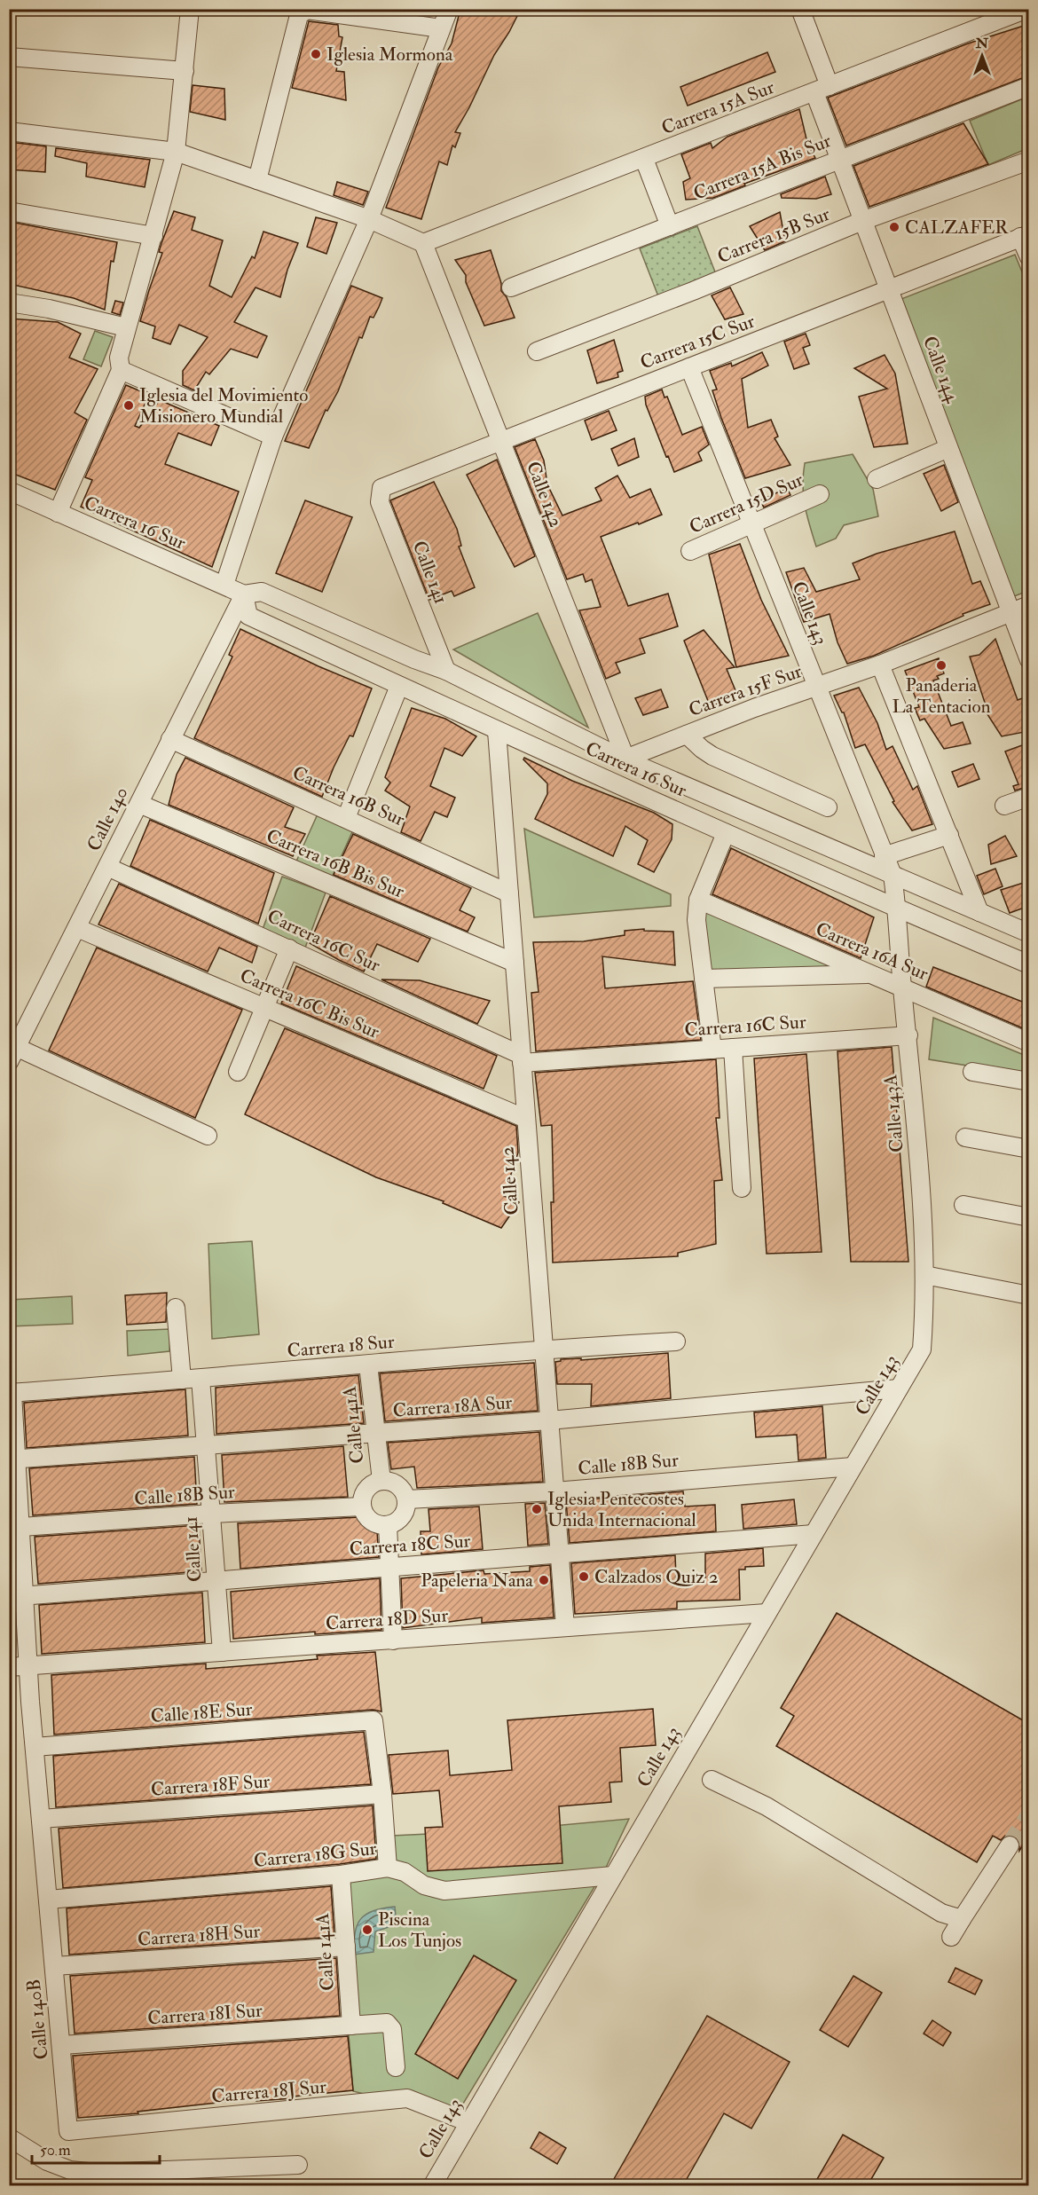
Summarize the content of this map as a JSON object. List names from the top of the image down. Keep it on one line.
{"streets":{"street":["Carrera 15A Sur","Carrera 15A Bis Sur","Carrera 15B Sur","Carrera 15C Sur","Calle 144","Calle 142","Carrera 15D Sur","Carrera 16 Sur","Calle 141","Calle 143","Carrera 15F Sur","Carrera 16B Sur","Calle 140","Carrera 16B Bis Sur","Carrera 16C Sur","Carrera 16A Sur","Carrera 16C Bis Sur","Calle 143A","Carrera 18 Sur","Carrera 18A Sur","Calle 141A","Calle 18B Sur","Carrera 18C Sur","Carrera 18D Sur","Calle 18E Sur","Carrera 18F Sur","Carrera 18G Sur","Carrera 18H Sur","Carrera 18I Sur","Calle 140B","Carrera 18J Sur"]},"crossings":[["Carrera 15A Sur","Calle 144"],["Carrera 15A Sur","Calle 142"],["Carrera 15A Bis Sur","Calle 144"],["Carrera 15B Sur","Calle 144"],["Carrera 15C Sur","Calle 144"],["Carrera 15C Sur","Calle 142"],["Carrera 15C Sur","Calle 141"],["Carrera 15C Sur","Calle 143"],["Calle 144","Carrera 15F Sur"],["Calle 142","Carrera 16 Sur"],["Calle 142","Carrera 15F Sur"],["Calle 142","Carrera 16B Sur"],["Calle 142","Carrera 16B Bis Sur"],["Calle 142","Carrera 16C Sur"],["Calle 142","Carrera 16C Bis Sur"],["Calle 142","Carrera 18 Sur"],["Calle 142","Carrera 18A Sur"],["Calle 142","Calle 18B Sur"],["Calle 142","Carrera 18C Sur"],["Calle 142","Carrera 18D Sur"],["Carrera 15D Sur","Calle 143"],["Carrera 16 Sur","Calle 141"],["Carrera 16 Sur","Calle 143"],["Carrera 16 Sur","Carrera 15F Sur"],["Carrera 16 Sur","Calle 140"],["Carrera 16 Sur","Calle 143A"],["Calle 141","Carrera 18 Sur"],["Calle 141","Carrera 18A Sur"],["Calle 141","Calle 18B Sur"],["Calle 141","Carrera 18C Sur"],["Calle 141","Carrera 18D Sur"],["Calle 143","Carrera 15F Sur"],["Calle 143","Calle 143A"],["Calle 143","Carrera 18A Sur"],["Calle 143","Calle 18B Sur"],["Calle 143","Carrera 18C Sur"],["Calle 143","Carrera 18D Sur"],["Calle 143","Carrera 18G Sur"],["Calle 143","Carrera 18J Sur"],["Carrera 16B Sur","Calle 140"],["Calle 140","Carrera 16B Bis Sur"],["Calle 140","Carrera 16C Sur"],["Calle 140","Carrera 16C Bis Sur"],["Carrera 16C Sur","Calle 143A"],["Carrera 16A Sur","Calle 143A"],["Carrera 18 Sur","Calle 141A"],["Carrera 18 Sur","Calle 140B"],["Carrera 18A Sur","Calle 141A"],["Carrera 18A Sur","Calle 140B"],["Calle 141A","Calle 18B Sur"],["Calle 141A","Carrera 18G Sur"],["Calle 141A","Carrera 18H Sur"],["Calle 141A","Carrera 18I Sur"],["Calle 18B Sur","Calle 140B"],["Carrera 18C Sur","Calle 140B"],["Carrera 18D Sur","Calle 140B"],["Calle 18E Sur","Carrera 18F Sur"],["Calle 18E Sur","Calle 140B"],["Carrera 18F Sur","Calle 140B"],["Carrera 18G Sur","Calle 140B"],["Carrera 18H Sur","Calle 140B"],["Carrera 18I Sur","Calle 140B"],["Calle 140B","Carrera 18J Sur"]],"places":["Iglesia Mormona","CALZAFER","Iglesia del Movimiento Misionero Mundial","Panaderia La Tentacion","Iglesia Pentecostes Unida Internacional","Calzados Quiz 2","Papeleria Nana","Piscina Los Tunjos"],"scale_bar":"50 m","north":"top"}
